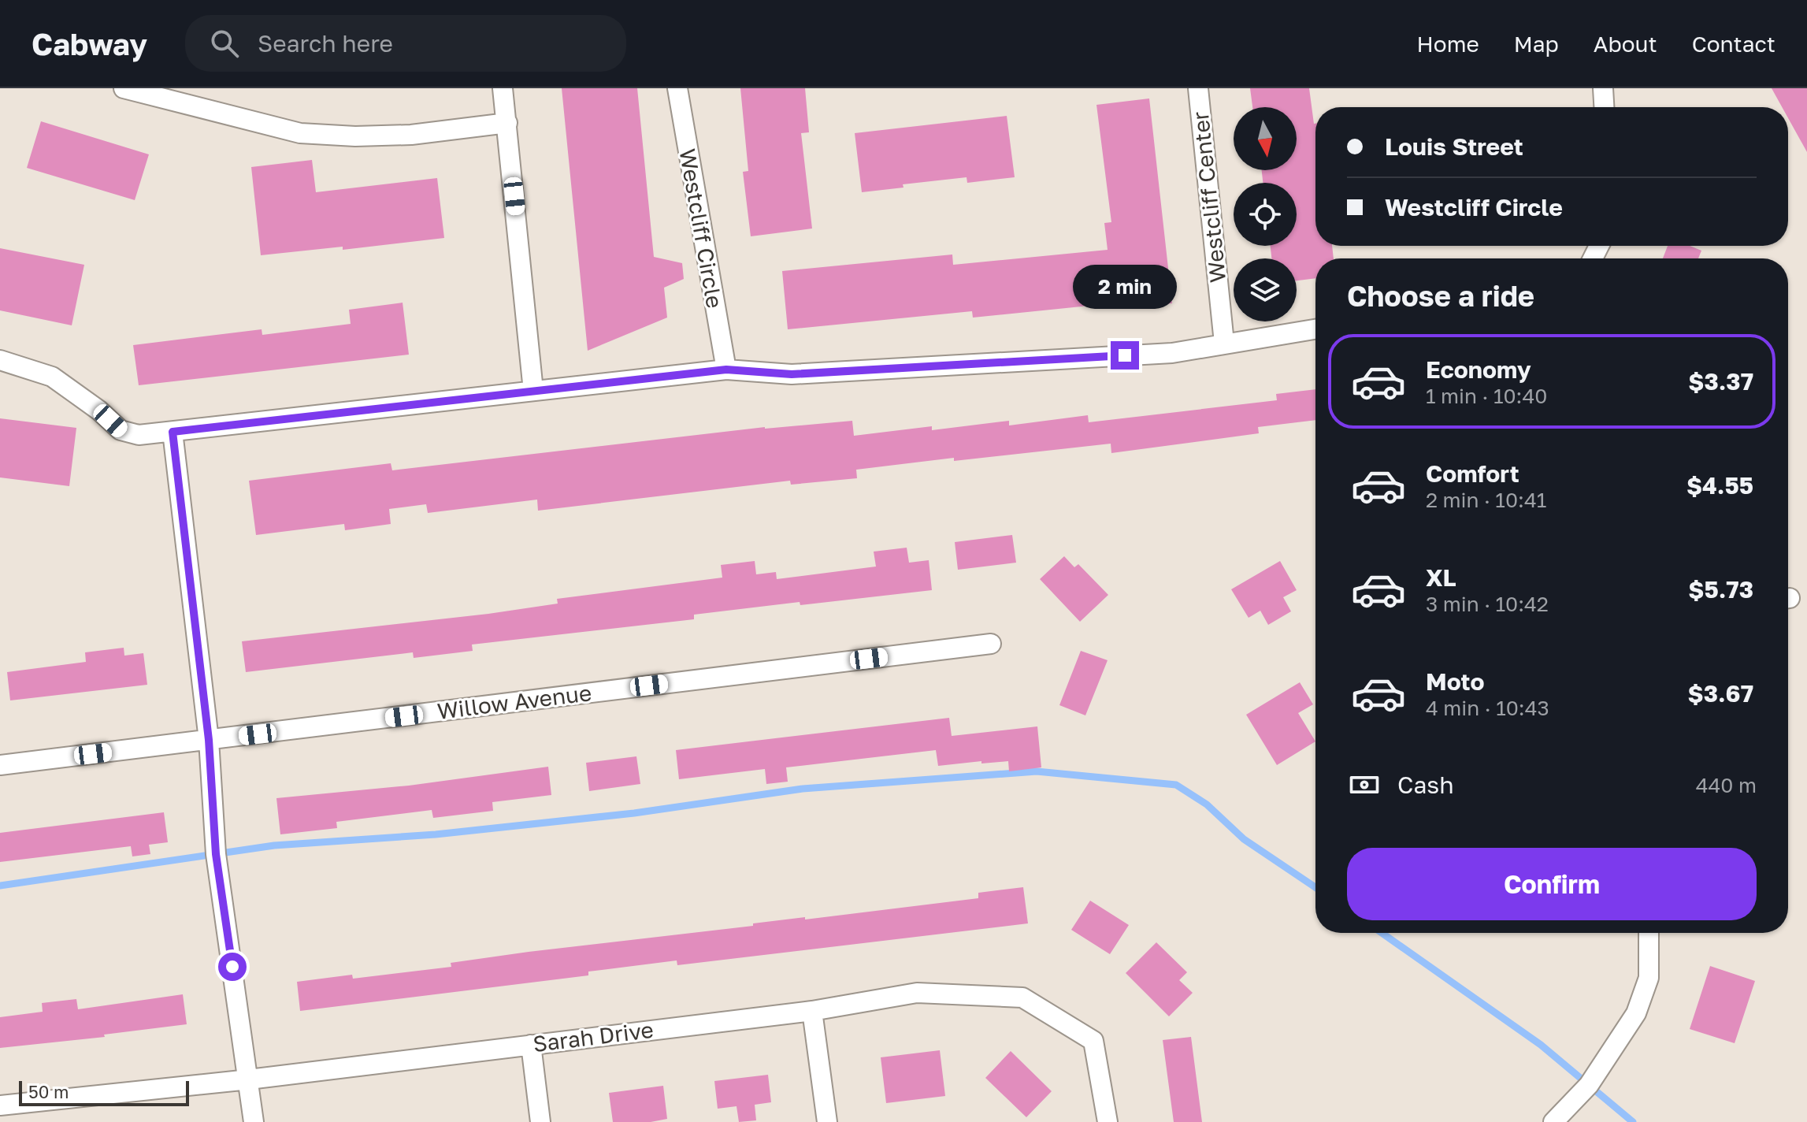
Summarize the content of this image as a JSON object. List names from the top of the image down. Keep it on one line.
{"streets":{"street":["Westcliff Center","Westcliff Circle","Willow Avenue","Sarah Drive"]},"scale_bar":"50 m","north":"bottom","page":{"header":"Cabway","search":"Search here","nav":["Home","Map","About","Contact"],"banner":["Louis Street","Westcliff Circle"],"heading":"Choose a ride","bubble":"2 min","list":[{"name":"Economy","note":"1 min · 10:40","value":"$3.37"},{"name":"Comfort","note":"2 min · 10:41","value":"$4.55"},{"name":"XL","note":"3 min · 10:42","value":"$5.73"},{"name":"Moto","note":"4 min · 10:43","value":"$3.67"}],"pay":["Cash","440 m"],"buttons":"Confirm","scale":"50 m"}}
